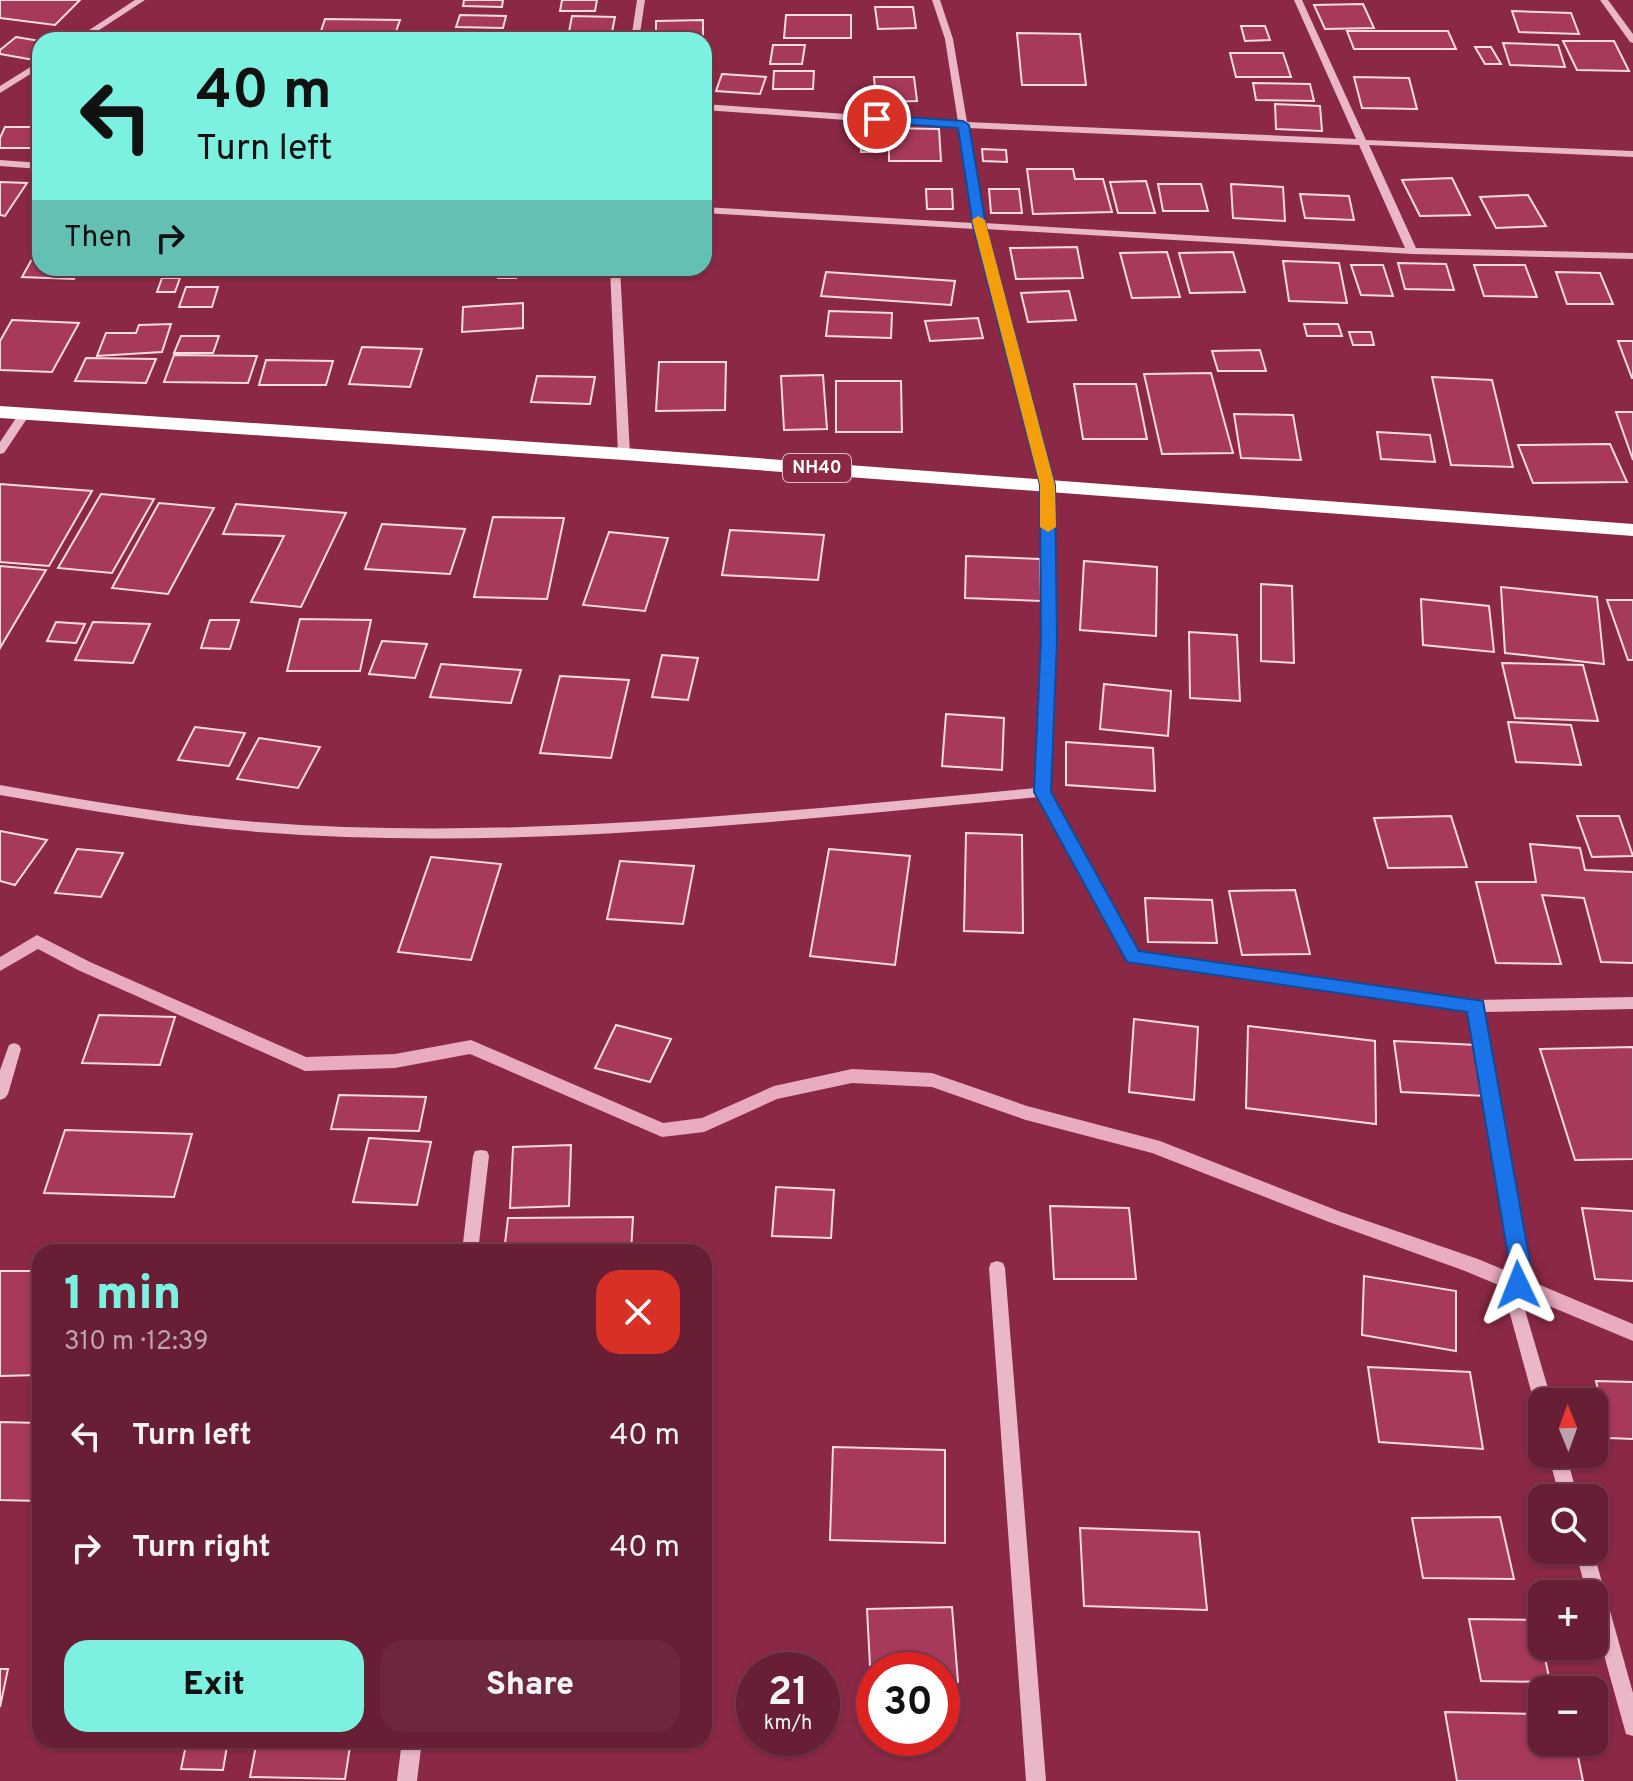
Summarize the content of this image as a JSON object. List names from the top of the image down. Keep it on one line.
{"streets":{"highway":["NH40"]},"north":"top","page":{"turn":["40 m","Turn left"],"then":"Then","heading":["1 min","310 m · 12:39"],"list":[{"name":"Turn left","value":"40 m"},{"name":"Turn right","value":"40 m"}],"map_buttons":["+","−"],"buttons":["Exit","Share"],"speed":"21 km/h","limit":"30"}}
